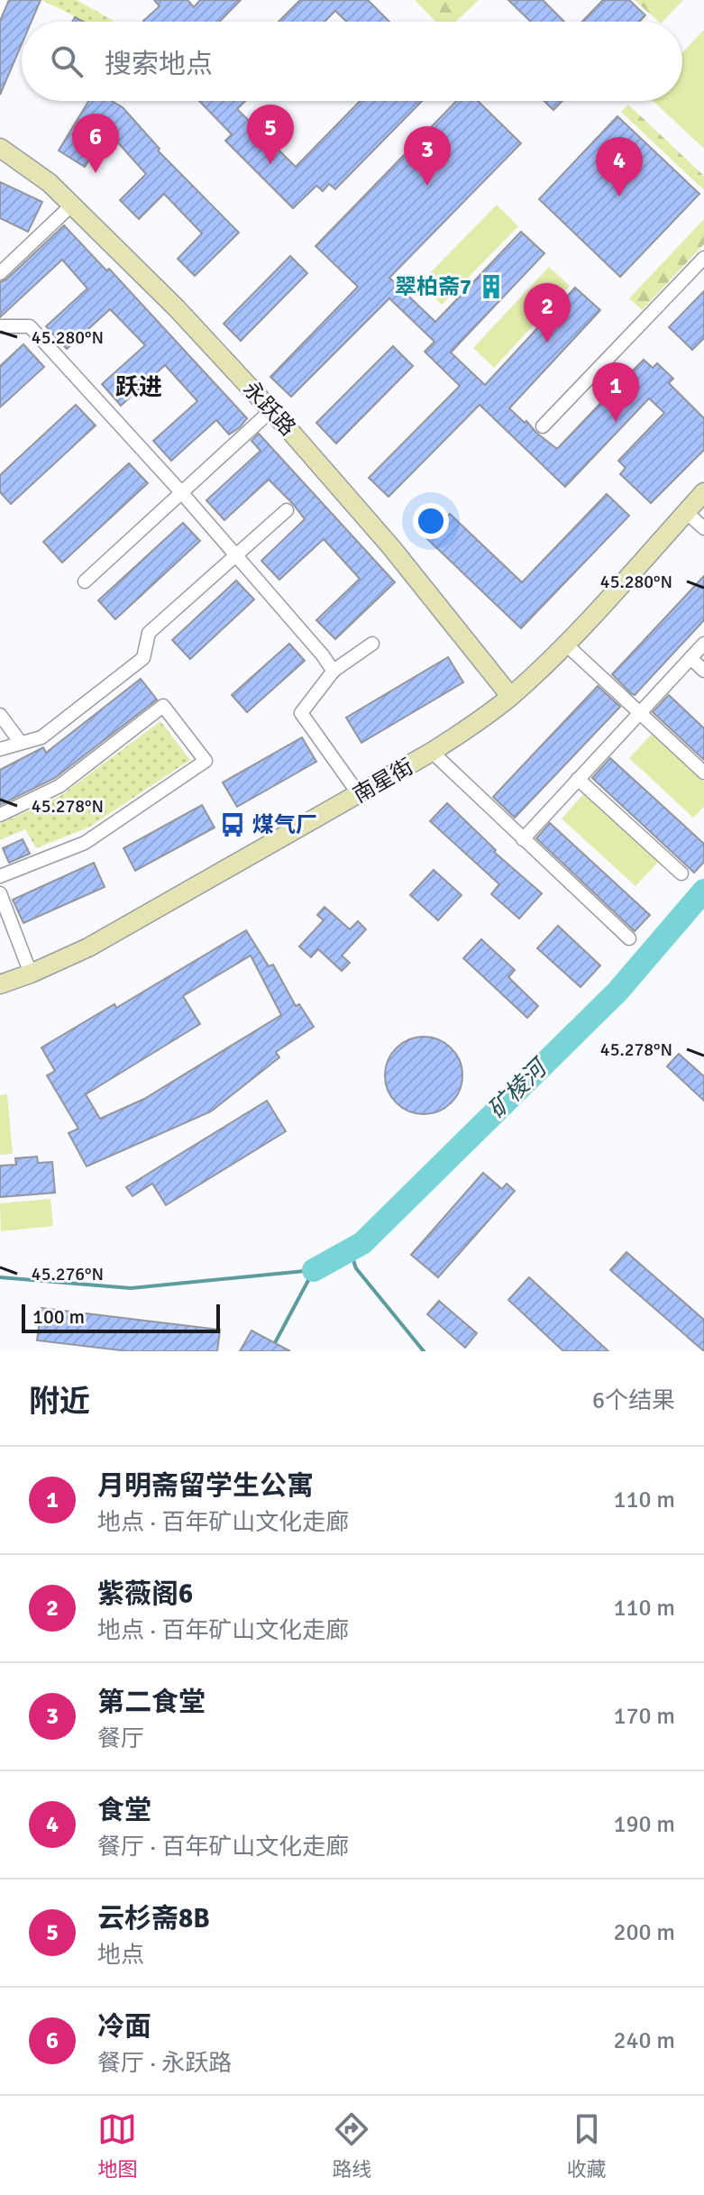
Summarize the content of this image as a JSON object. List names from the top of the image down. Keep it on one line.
{"streets":{"street":["永跃路","南星街"]},"crossings":[["永跃路","南星街"]],"districts":["跃进"],"water":["矿棱河"],"places":{"building":["翠柏斋7"],"bus stop":["煤气厂"]},"scale_bar":"100 m","page":{"search":"搜索地点","pins":["5","6","3","4","2","1"],"scale":"100 m","heading":["附近","6个结果"],"list":[{"mark":"1","name":"月明斋留学生公寓","note":"地点 · 百年矿山文化走廊","value":"110 m"},{"mark":"2","name":"紫薇阁6","note":"地点 · 百年矿山文化走廊","value":"110 m"},{"mark":"3","name":"第二食堂","note":"餐厅","value":"170 m"},{"mark":"4","name":"食堂","note":"餐厅 · 百年矿山文化走廊","value":"190 m"},{"mark":"5","name":"云杉斋8B","note":"地点","value":"200 m"},{"mark":"6","name":"冷面","note":"餐厅 · 永跃路","value":"240 m"}],"nav":["地图","路线","收藏"]},"coordinates":["45.280°N","45.278°N","45.276°N"]}
